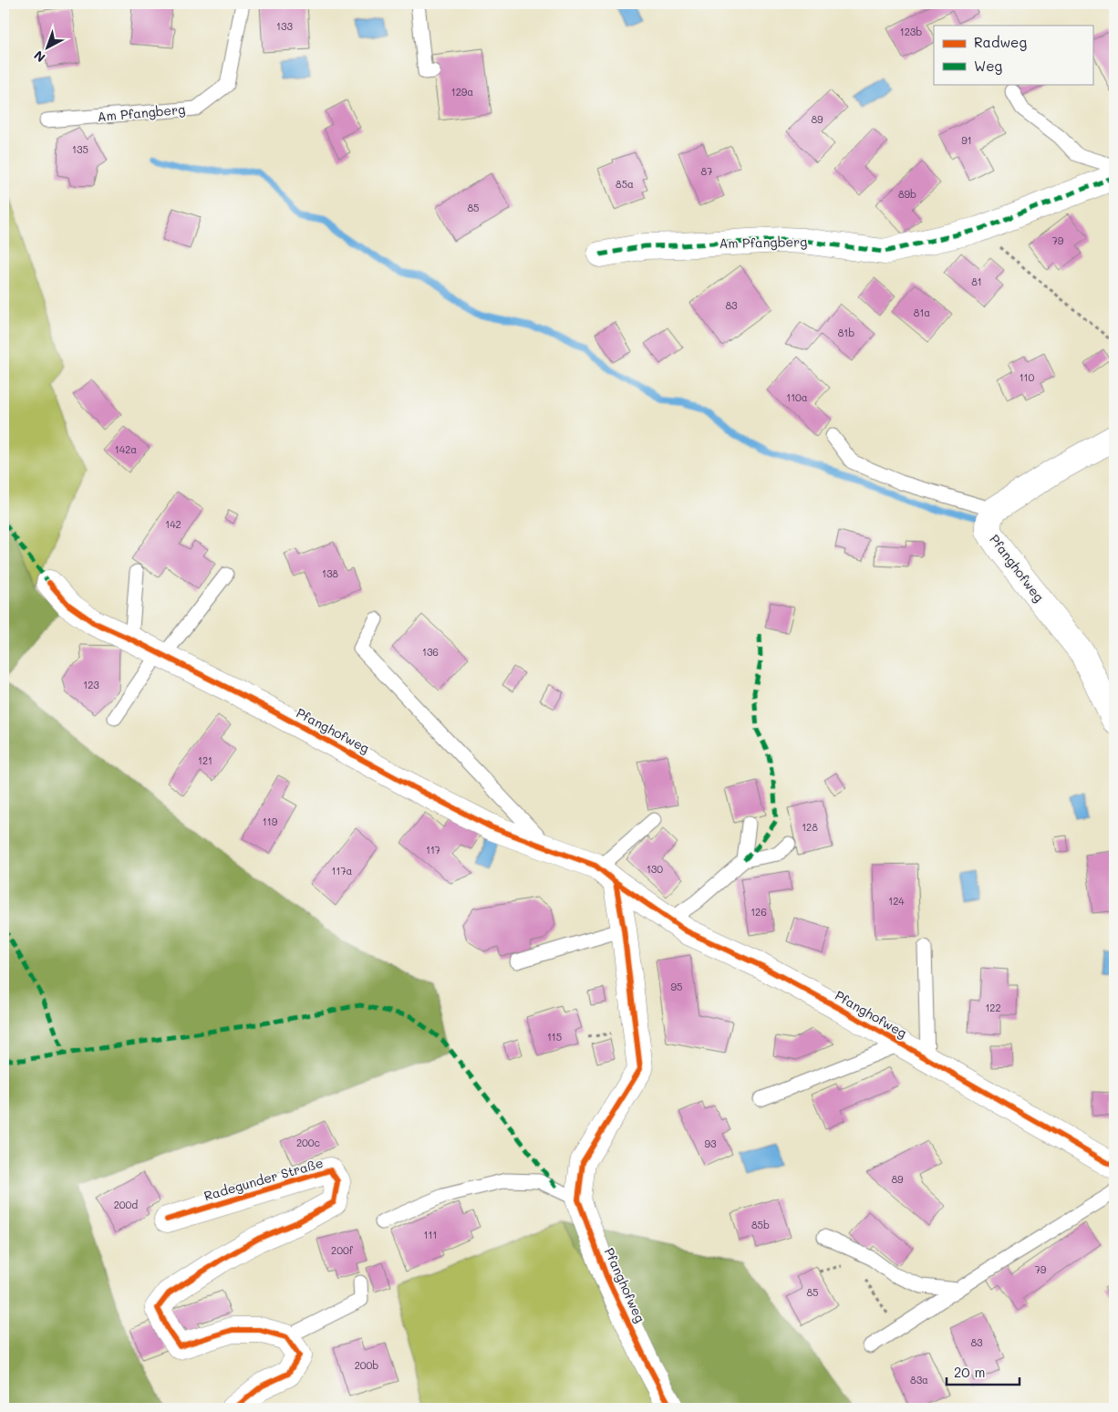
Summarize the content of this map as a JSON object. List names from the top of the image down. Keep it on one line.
{"streets":{"street":["Am Pfangberg","Pfanghofweg","Radegunder Straße"]},"house_numbers":["133","123b","129a","89","91","135","87","85a","89b","85","79","81","83","81a","81b","110","110a","142a","142","138","136","123","121","119","128","117","130","117a","124","126","95","122","115","200c","93","89","200d","85b","111","200f","79","85","83","200b","83a"],"legend":["Radweg","Weg"],"scale_bar":"20 m","north":"bottom left"}
